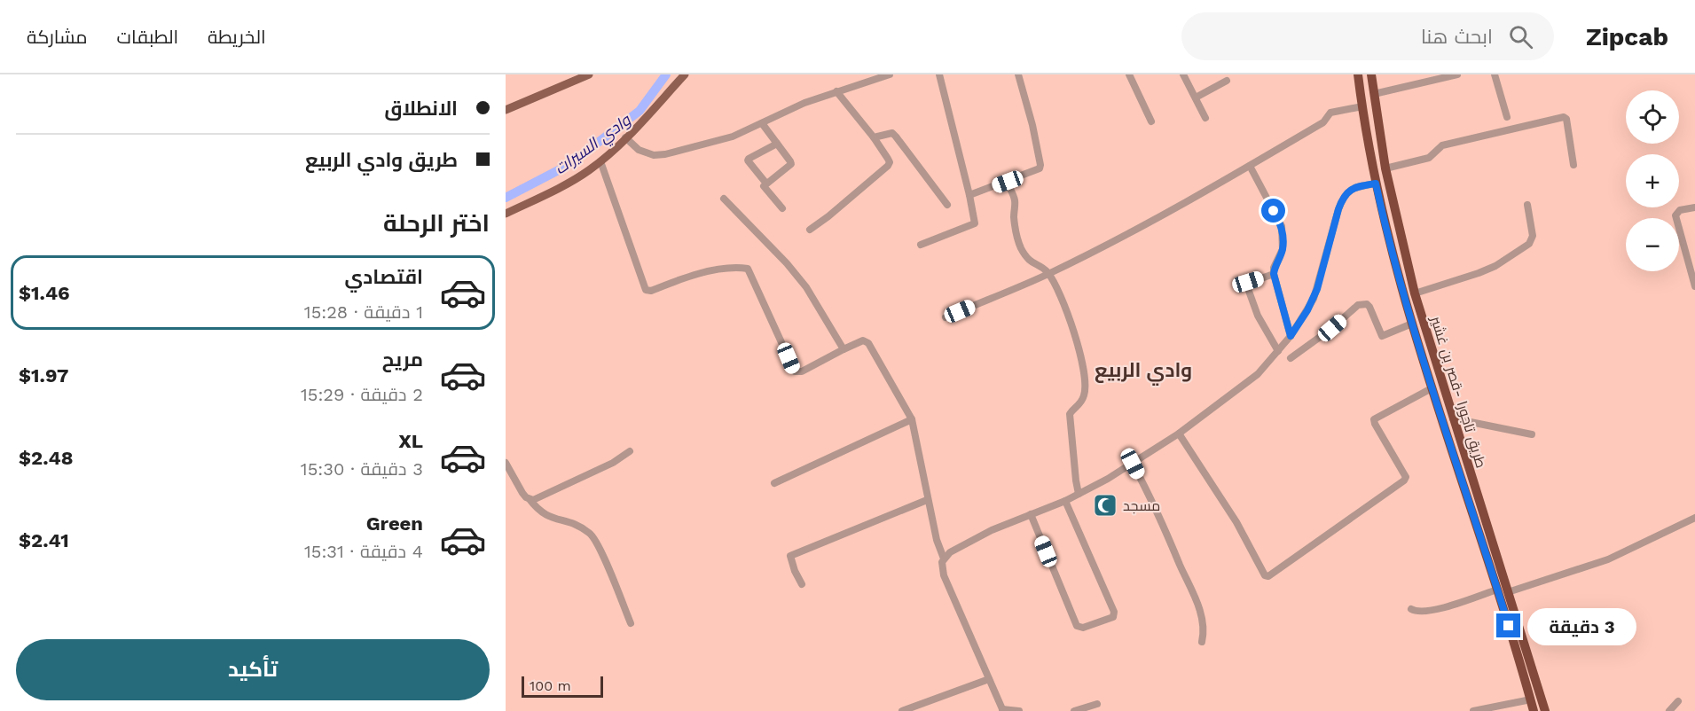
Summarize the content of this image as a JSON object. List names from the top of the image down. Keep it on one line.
{"streets":{"highway":["طريق تاجورا -قصر بن غشير"]},"districts":["وادي الربيع"],"water":["وادي السيرات"],"places":{"mosque":["مسجد"]},"scale_bar":"100 m","page":{"header":"Zipcab","search":"ابحث هنا","nav":["الخريطة","الطبقات","مشاركة"],"banner":["الانطلاق","طريق وادي الربيع"],"map_buttons":["+","−"],"heading":"اختر الرحلة","list":[{"name":"اقتصادي","note":"1 دقيقة · 15:28","value":"$1.46"},{"name":"مريح","note":"2 دقيقة · 15:29","value":"$1.97"},{"name":"XL","note":"3 دقيقة · 15:30","value":"$2.48"},{"name":"Green","note":"4 دقيقة · 15:31","value":"$2.41"}],"bubble":"3 دقيقة","buttons":"تأكيد","scale":"100 m"}}
